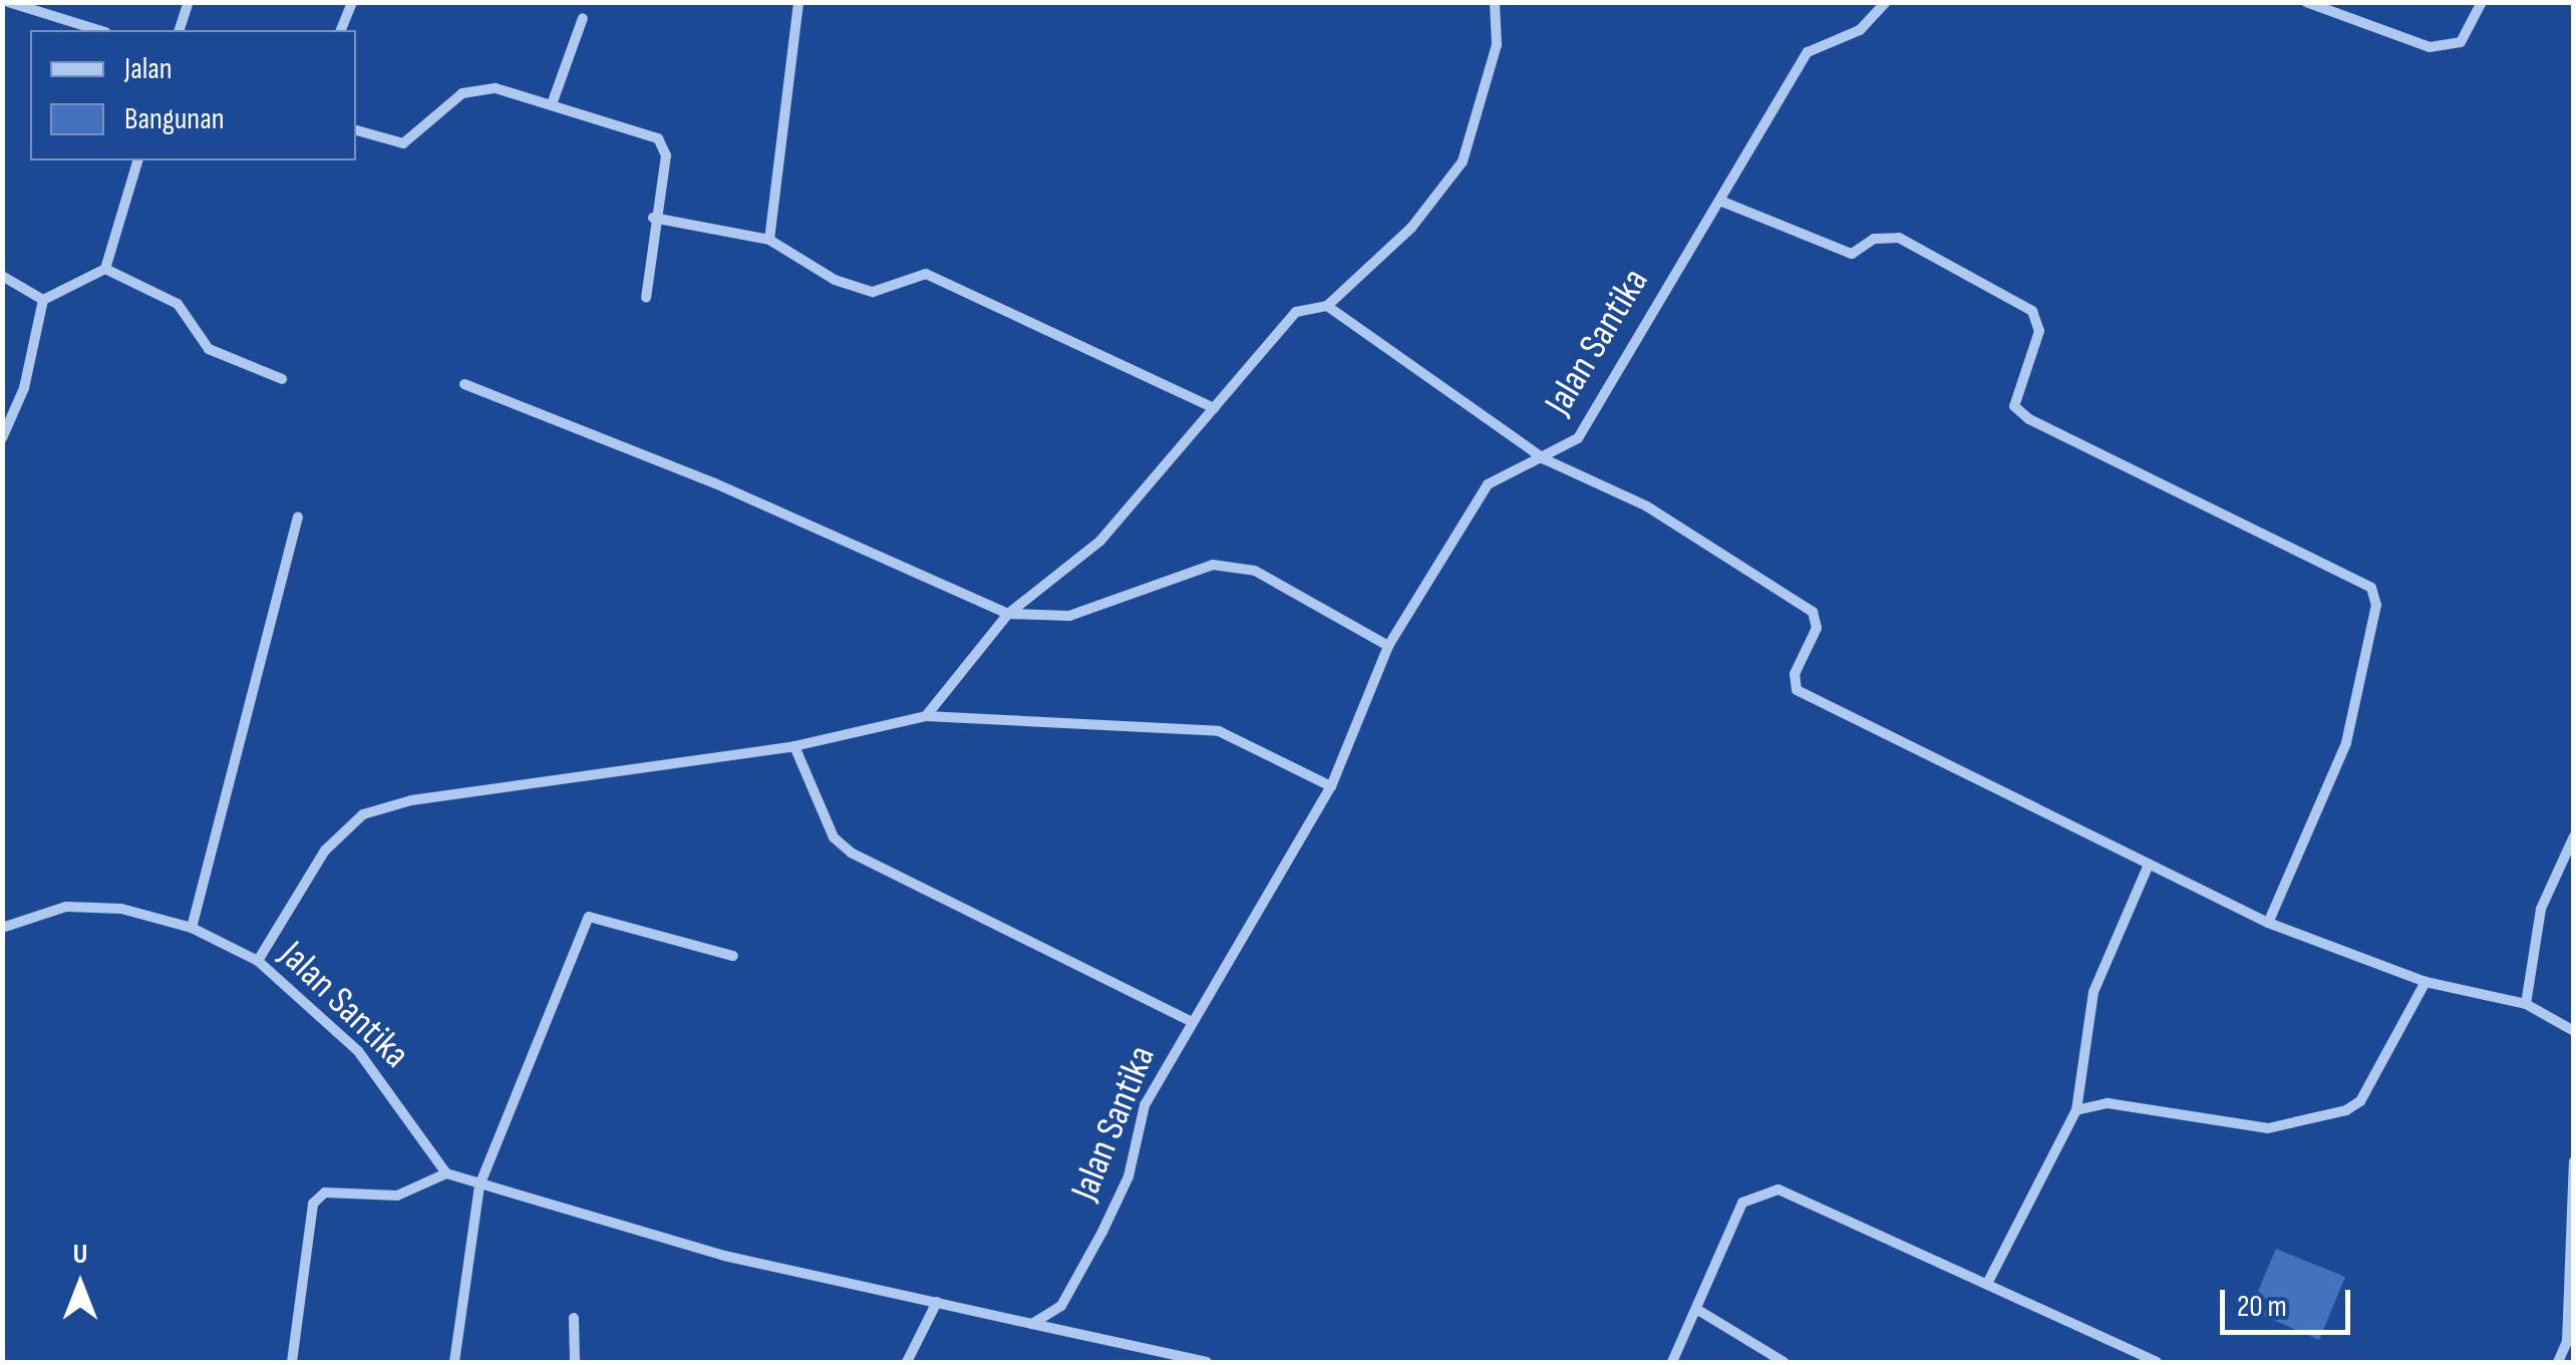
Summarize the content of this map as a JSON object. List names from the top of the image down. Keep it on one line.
{"streets":{"street":["Jalan Santika"]},"legend":["Jalan","Bangunan"],"scale_bar":"20 m","north":"top"}
